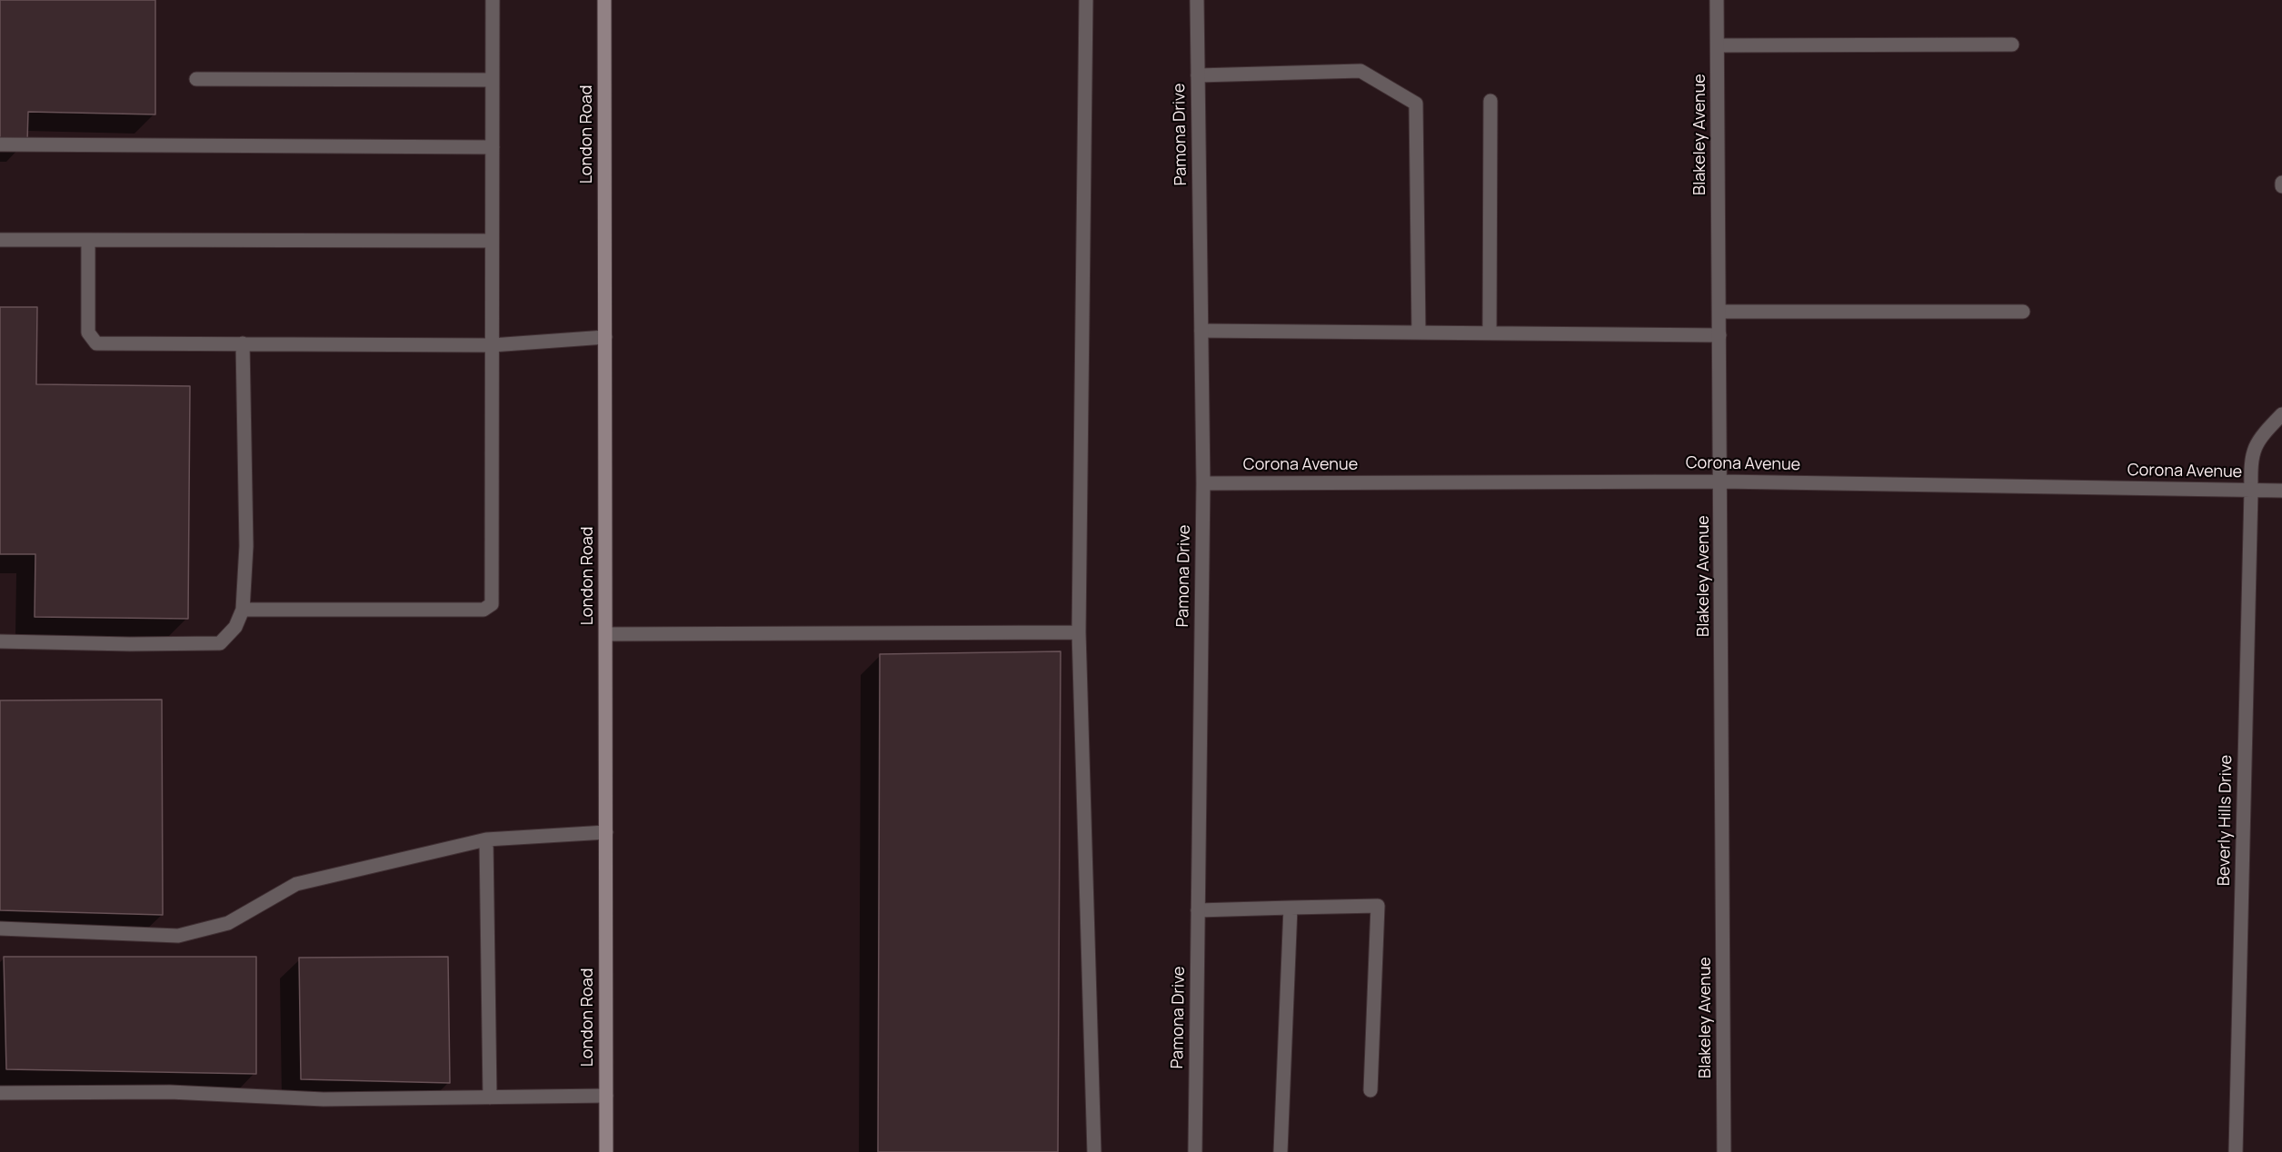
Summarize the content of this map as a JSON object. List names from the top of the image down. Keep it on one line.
{"streets":{"street":["London Road","Pamona Drive","Blakeley Avenue","Corona Avenue","Beverly Hills Drive"]},"crossings":[["Pamona Drive","Corona Avenue"],["Blakeley Avenue","Corona Avenue"],["Corona Avenue","Beverly Hills Drive"]]}
